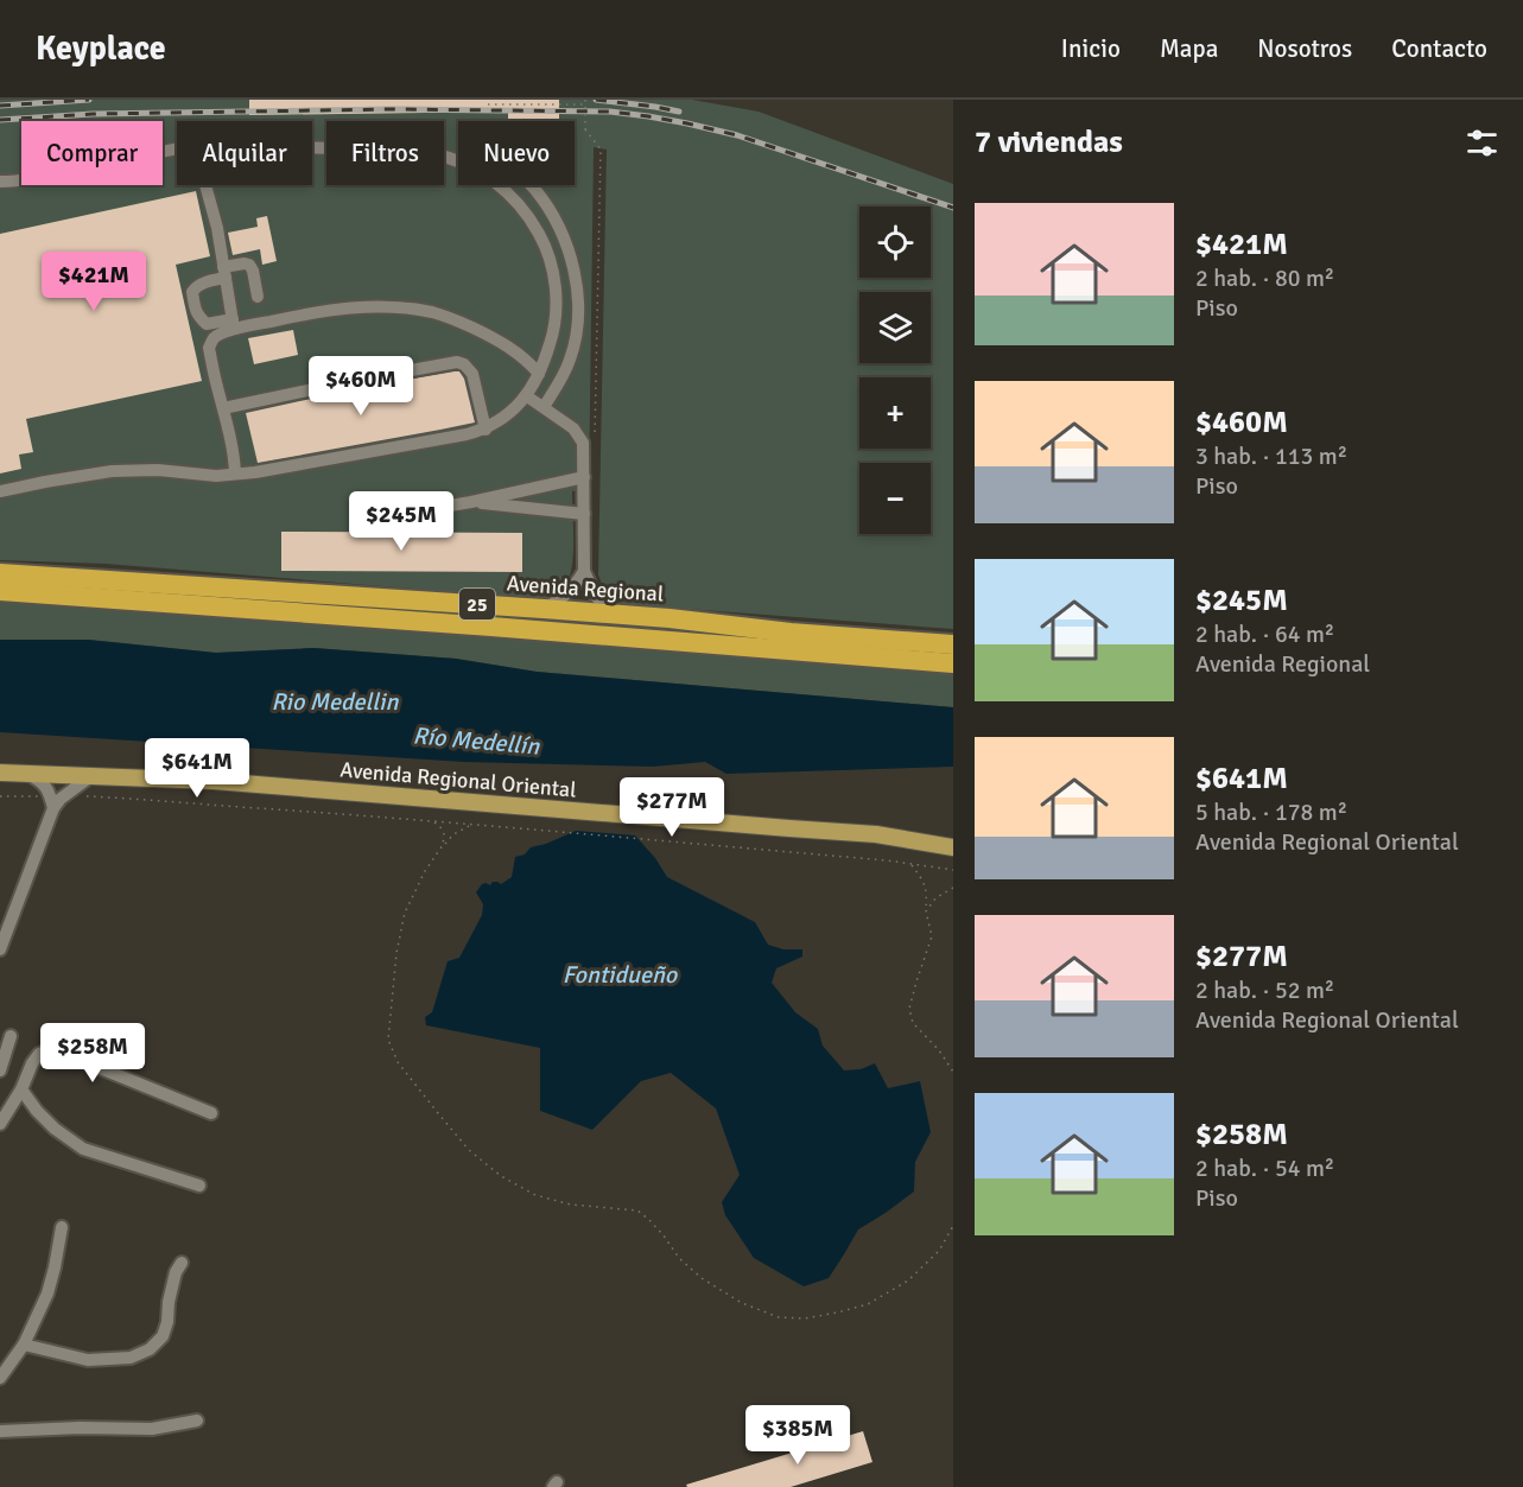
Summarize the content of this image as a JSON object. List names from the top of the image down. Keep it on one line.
{"streets":{"highway":["Avenida Regional","25"],"main road":["Avenida Regional Oriental"]},"water":["Rio Medellin","Río Medellín","Fontidueño"],"page":{"header":"Keyplace","nav":["Inicio","Mapa","Nosotros","Contacto"],"heading":"7 viviendas","chip":["Comprar","Alquilar","Filtros","Nuevo"],"list":[{"name":"$421M","note":"2 hab. · 80 m² · Piso"},{"name":"$460M","note":"3 hab. · 113 m² · Piso"},{"name":"$245M","note":"2 hab. · 64 m² · Avenida Regional"},{"name":"$641M","note":"5 hab. · 178 m² · Avenida Regional Oriental"},{"name":"$277M","note":"2 hab. · 52 m² · Avenida Regional Oriental"},{"name":"$258M","note":"2 hab. · 54 m² · Piso"}],"map_buttons":["+","−"],"price":["$421M","$460M","$245M","$641M","$277M","$258M","$385M"]}}
